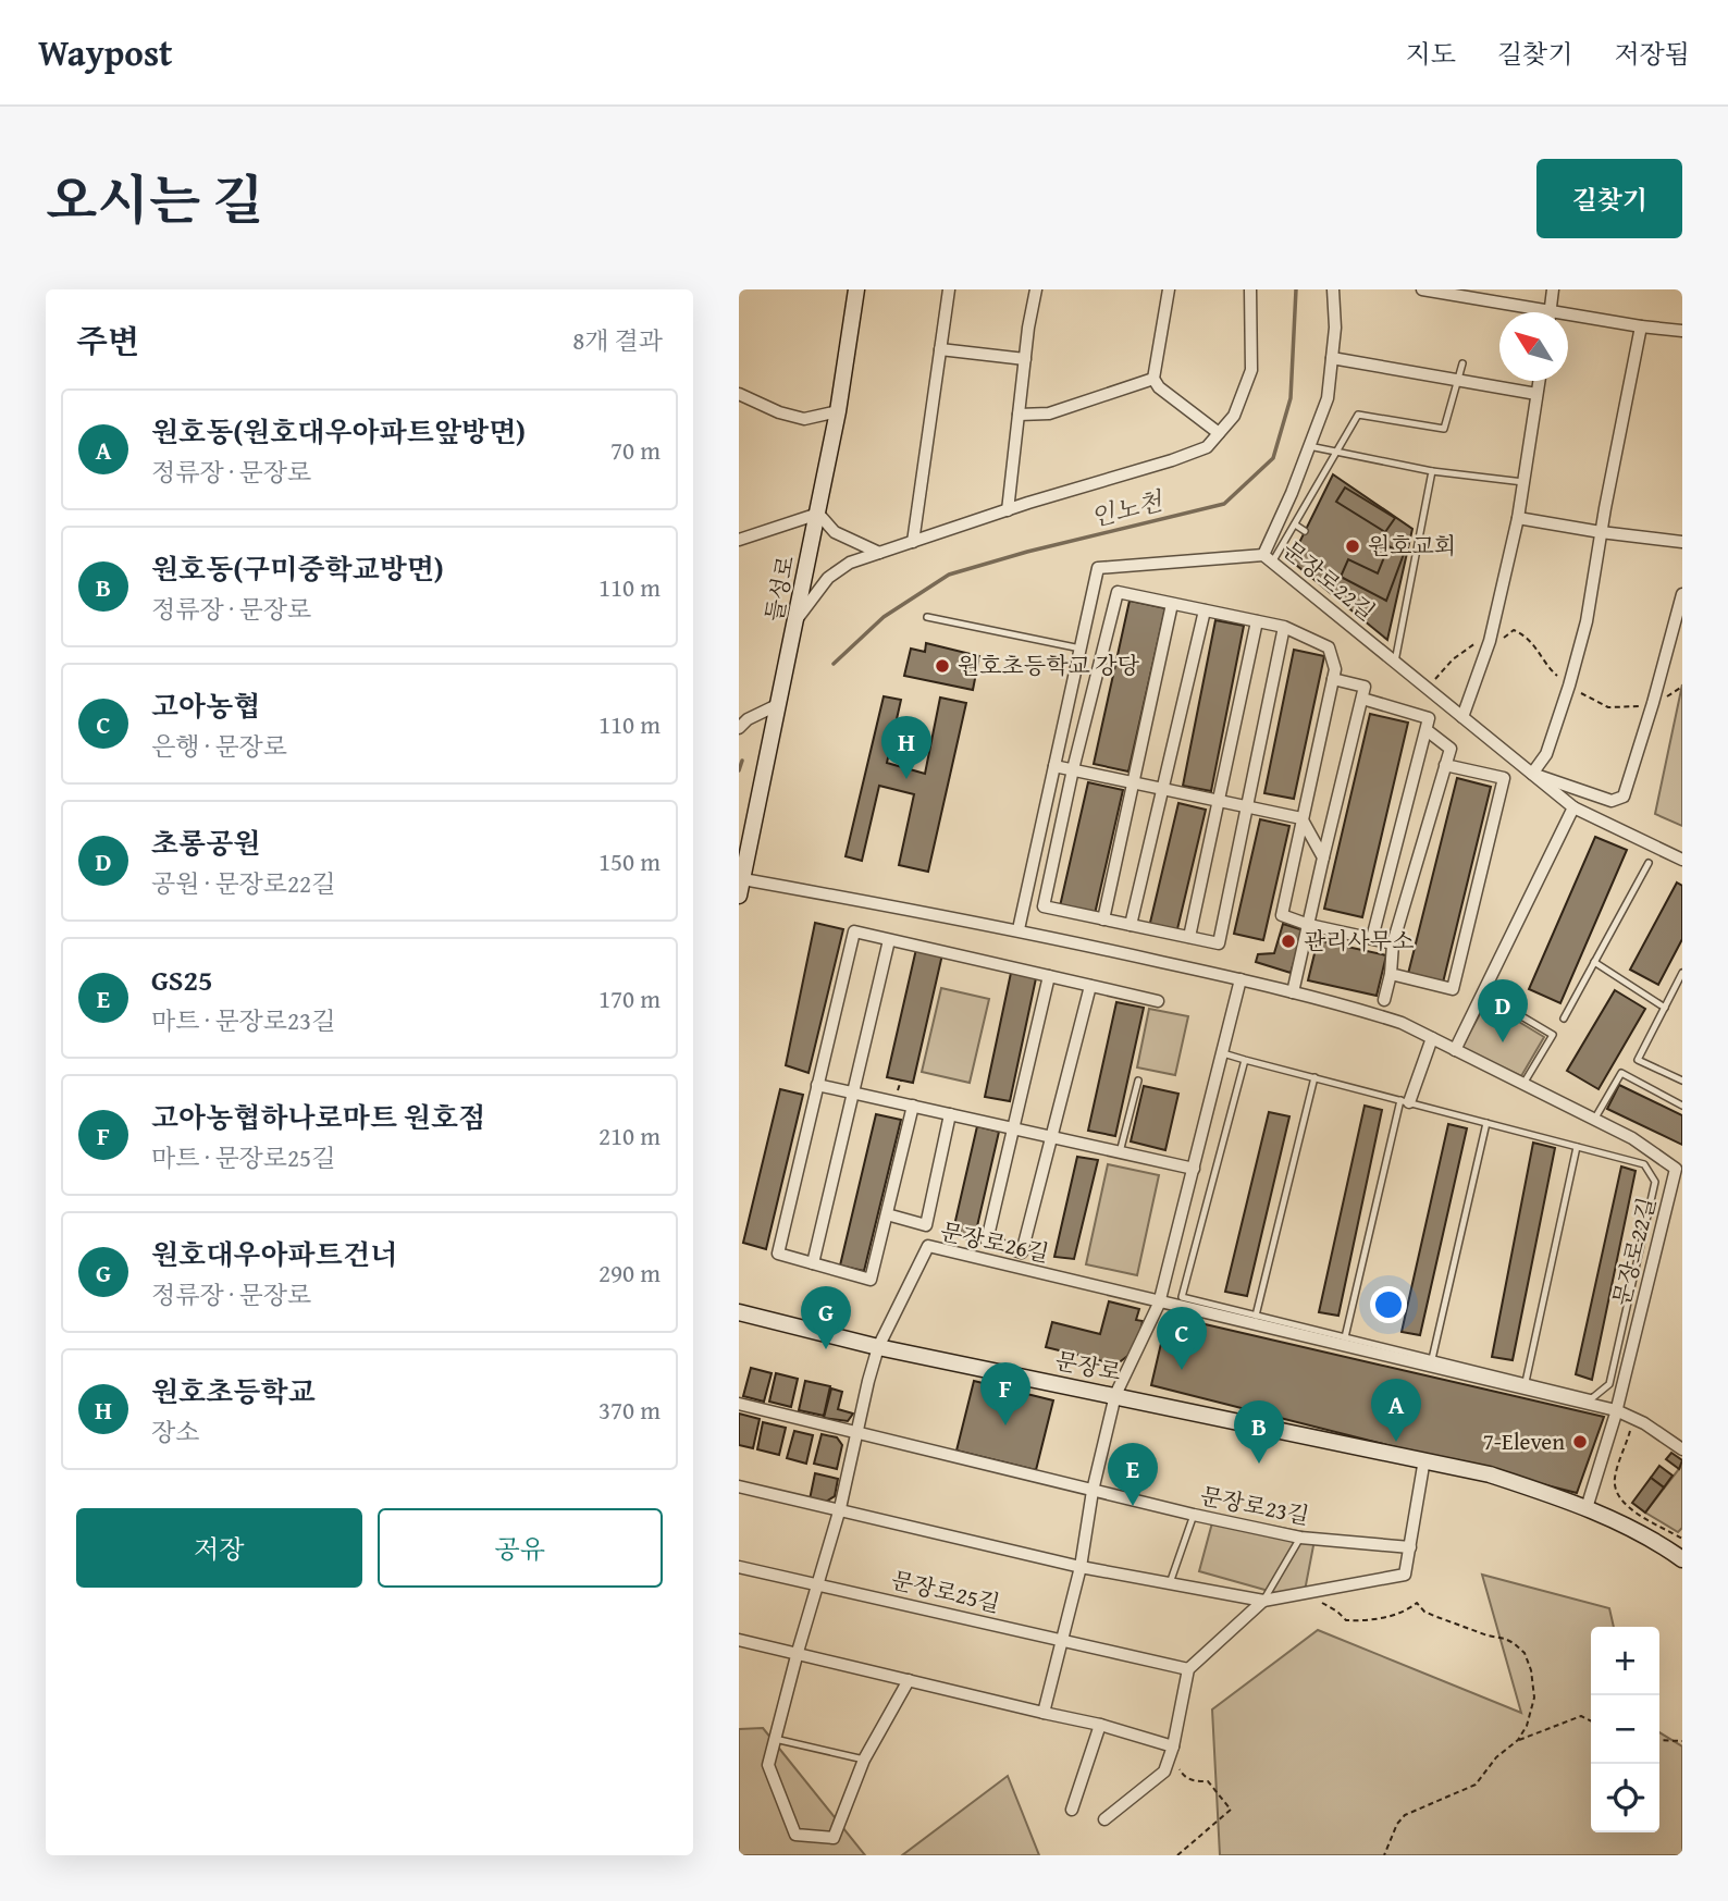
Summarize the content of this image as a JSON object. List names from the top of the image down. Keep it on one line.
{"streets":{"street":["문장로22길","들성로","문장로26길","문장로","문장로23길","문장로25길"]},"crossings":[["문장로22길","들성로"],["문장로22길","문장로"],["문장로26길","문장로"]],"water":["인노천"],"places":["원호교회","원호초등학교 강당","관리사무소","7-Eleven"],"north":"top left","page":{"header":"Waypost","nav":["지도","길찾기","저장됨"],"title":"오시는 길","buttons":["길찾기",["저장","공유"]],"heading":["주변","8개 결과"],"list":[{"mark":"A","name":"원호동(원호대우아파트앞방면)","note":"정류장 · 문장로","value":"70 m"},{"mark":"B","name":"원호동(구미중학교방면)","note":"정류장 · 문장로","value":"110 m"},{"mark":"C","name":"고아농협","note":"은행 · 문장로","value":"110 m"},{"mark":"D","name":"초롱공원","note":"공원 · 문장로22길","value":"150 m"},{"mark":"E","name":"GS25","note":"마트 · 문장로23길","value":"170 m"},{"mark":"F","name":"고아농협하나로마트 원호점","note":"마트 · 문장로25길","value":"210 m"},{"mark":"G","name":"원호대우아파트건너","note":"정류장 · 문장로","value":"290 m"},{"mark":"H","name":"원호초등학교","note":"장소","value":"370 m"}],"pins":["H","D","G","C","F","A","B","E"],"map_buttons":["+","−"]}}
